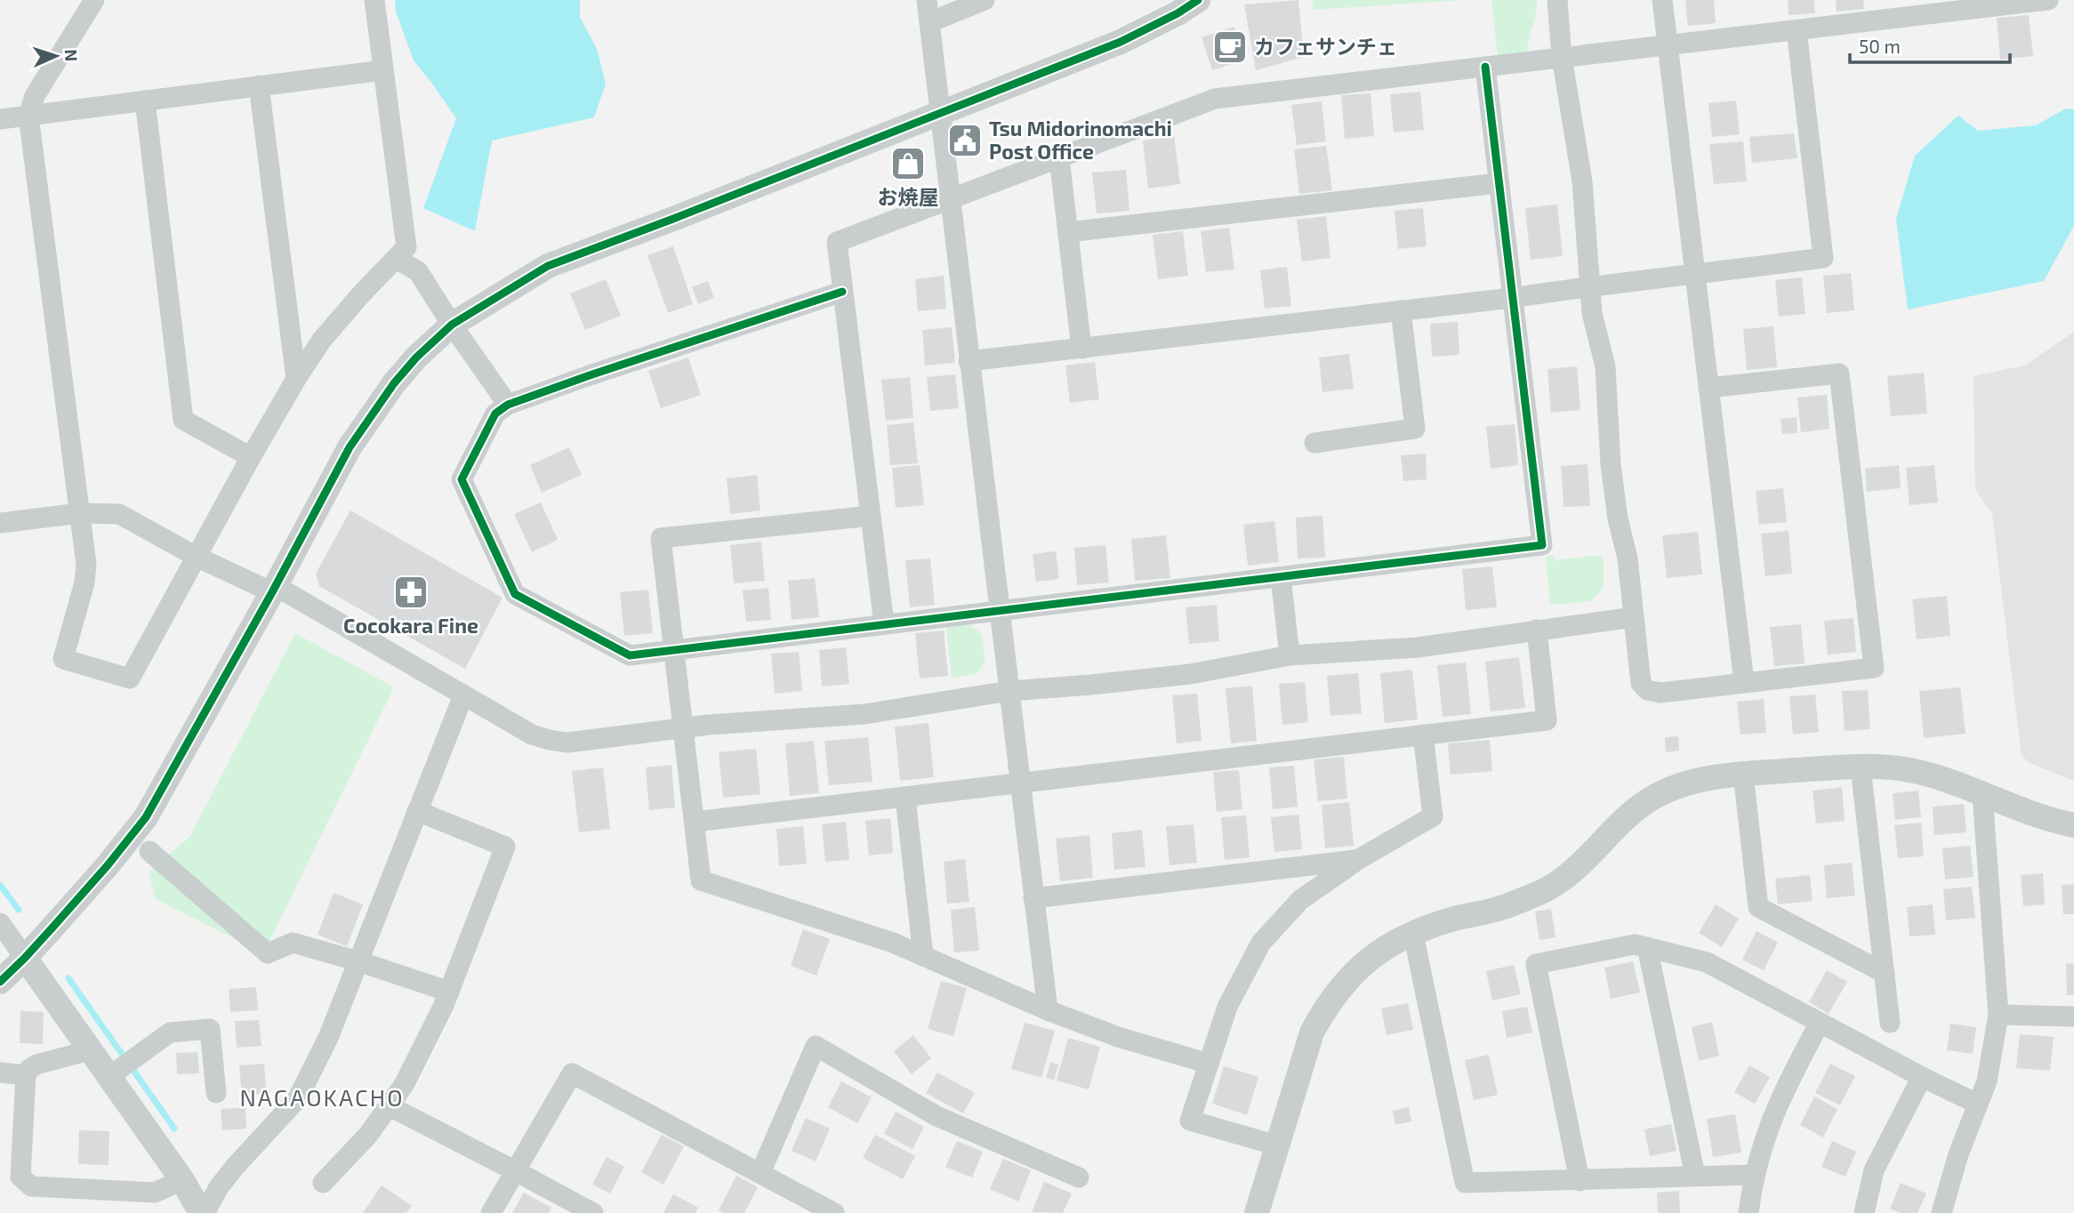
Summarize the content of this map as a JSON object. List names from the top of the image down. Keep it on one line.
{"districts":["NAGAOKACHO"],"places":{"cafe":["カフェサンチェ"],"public building":["Tsu Midorinomachi Post Office"],"shop":["お焼屋"],"pharmacy":["Cocokara Fine"]},"scale_bar":"50 m","north":"right"}
